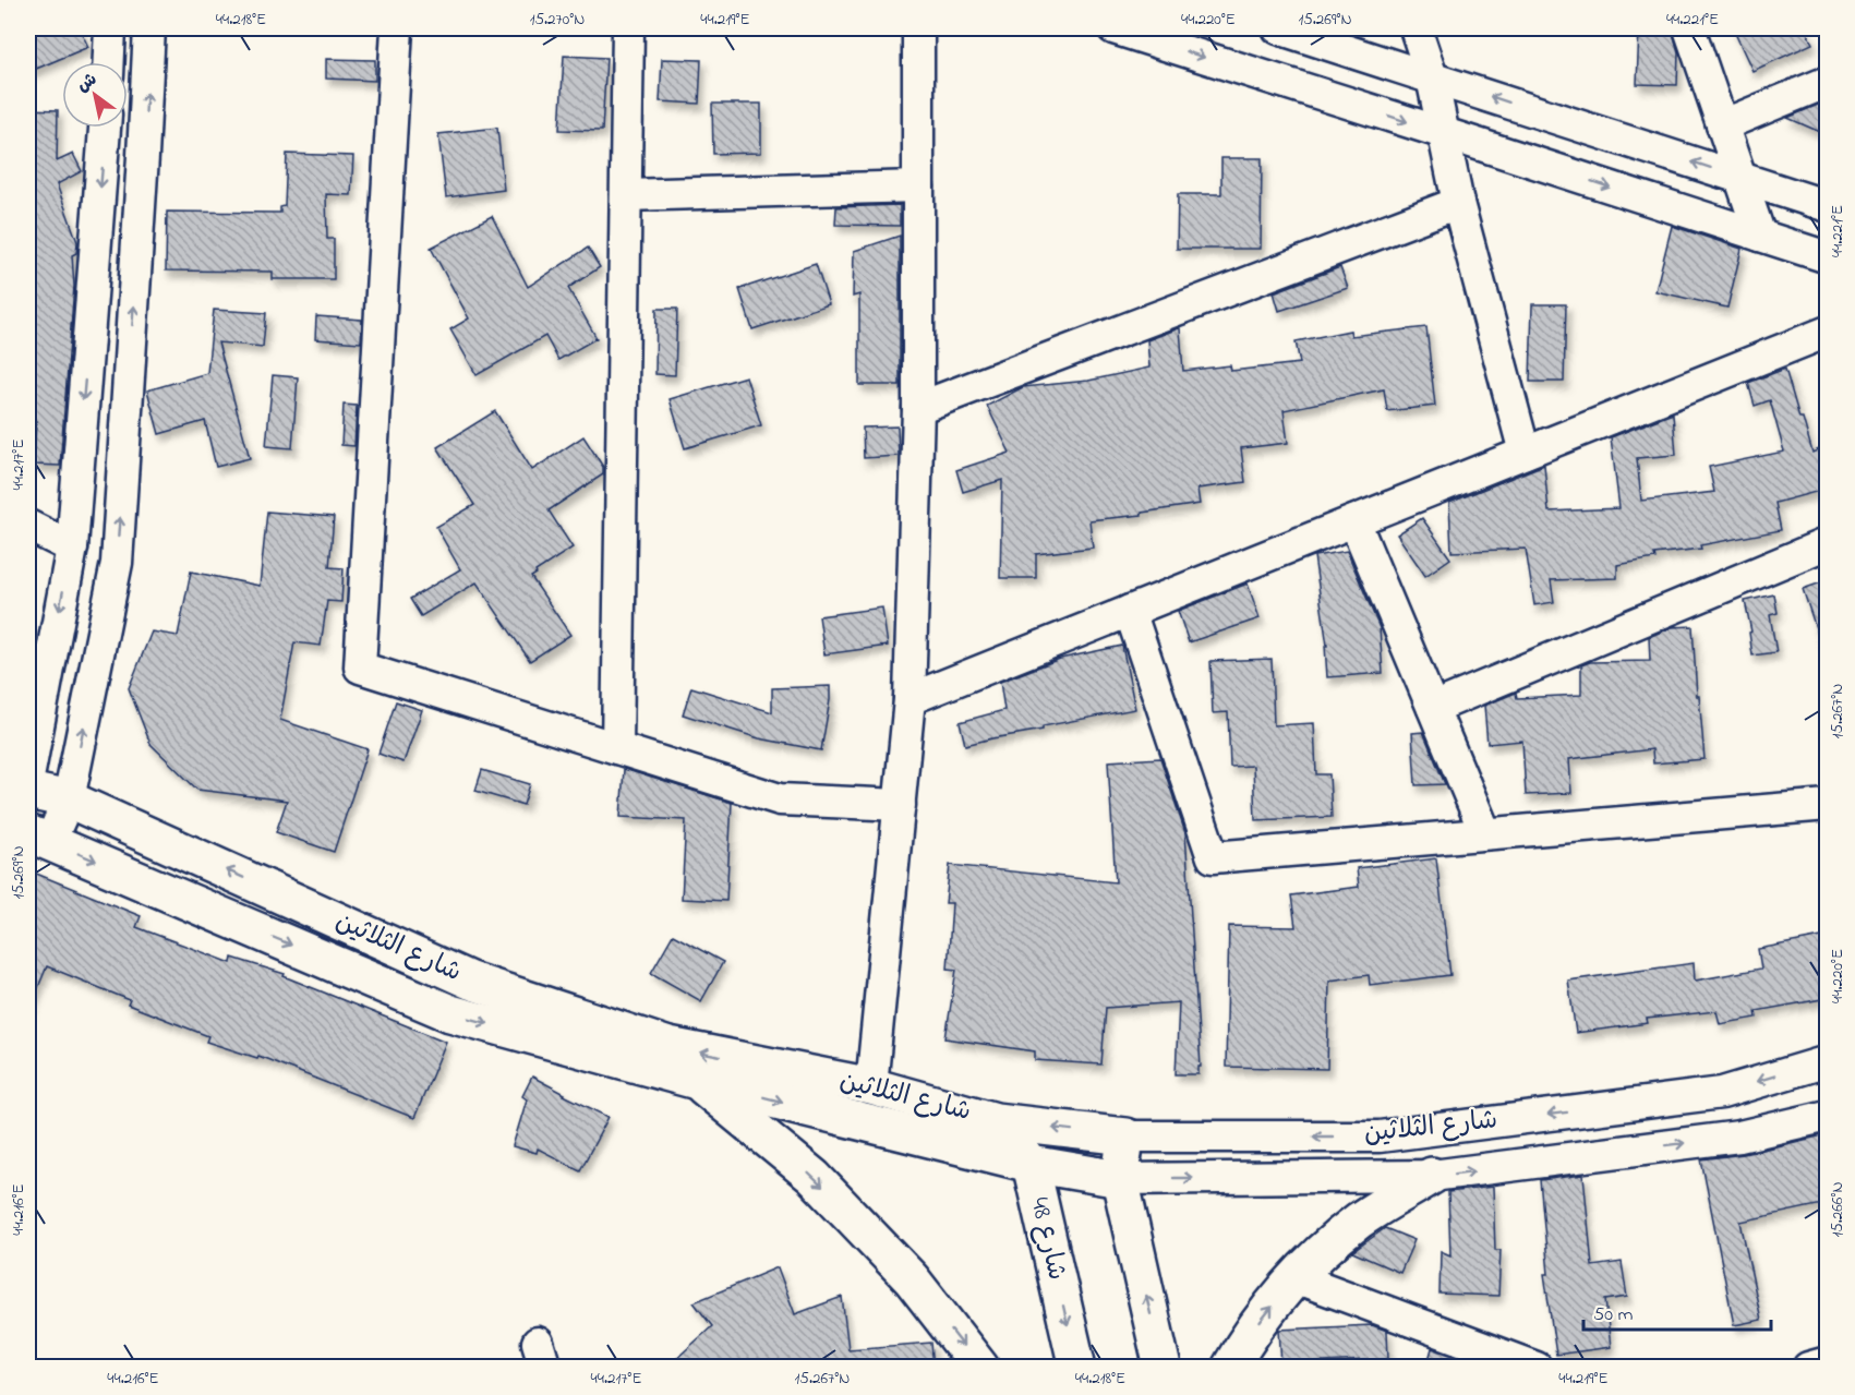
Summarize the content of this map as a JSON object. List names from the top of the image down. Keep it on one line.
{"streets":{"main road":["شارع الثلاثين","شارع 48"]},"crossings":[["شارع الثلاثين","شارع 48"]],"scale_bar":"50 m","north":"top left","coordinates":["44.218°E","15.270°N","44.219°E","44.220°E","15.269°N","44.221°E","44.217°E","15.267°N","44.216°E","15.266°N"]}
